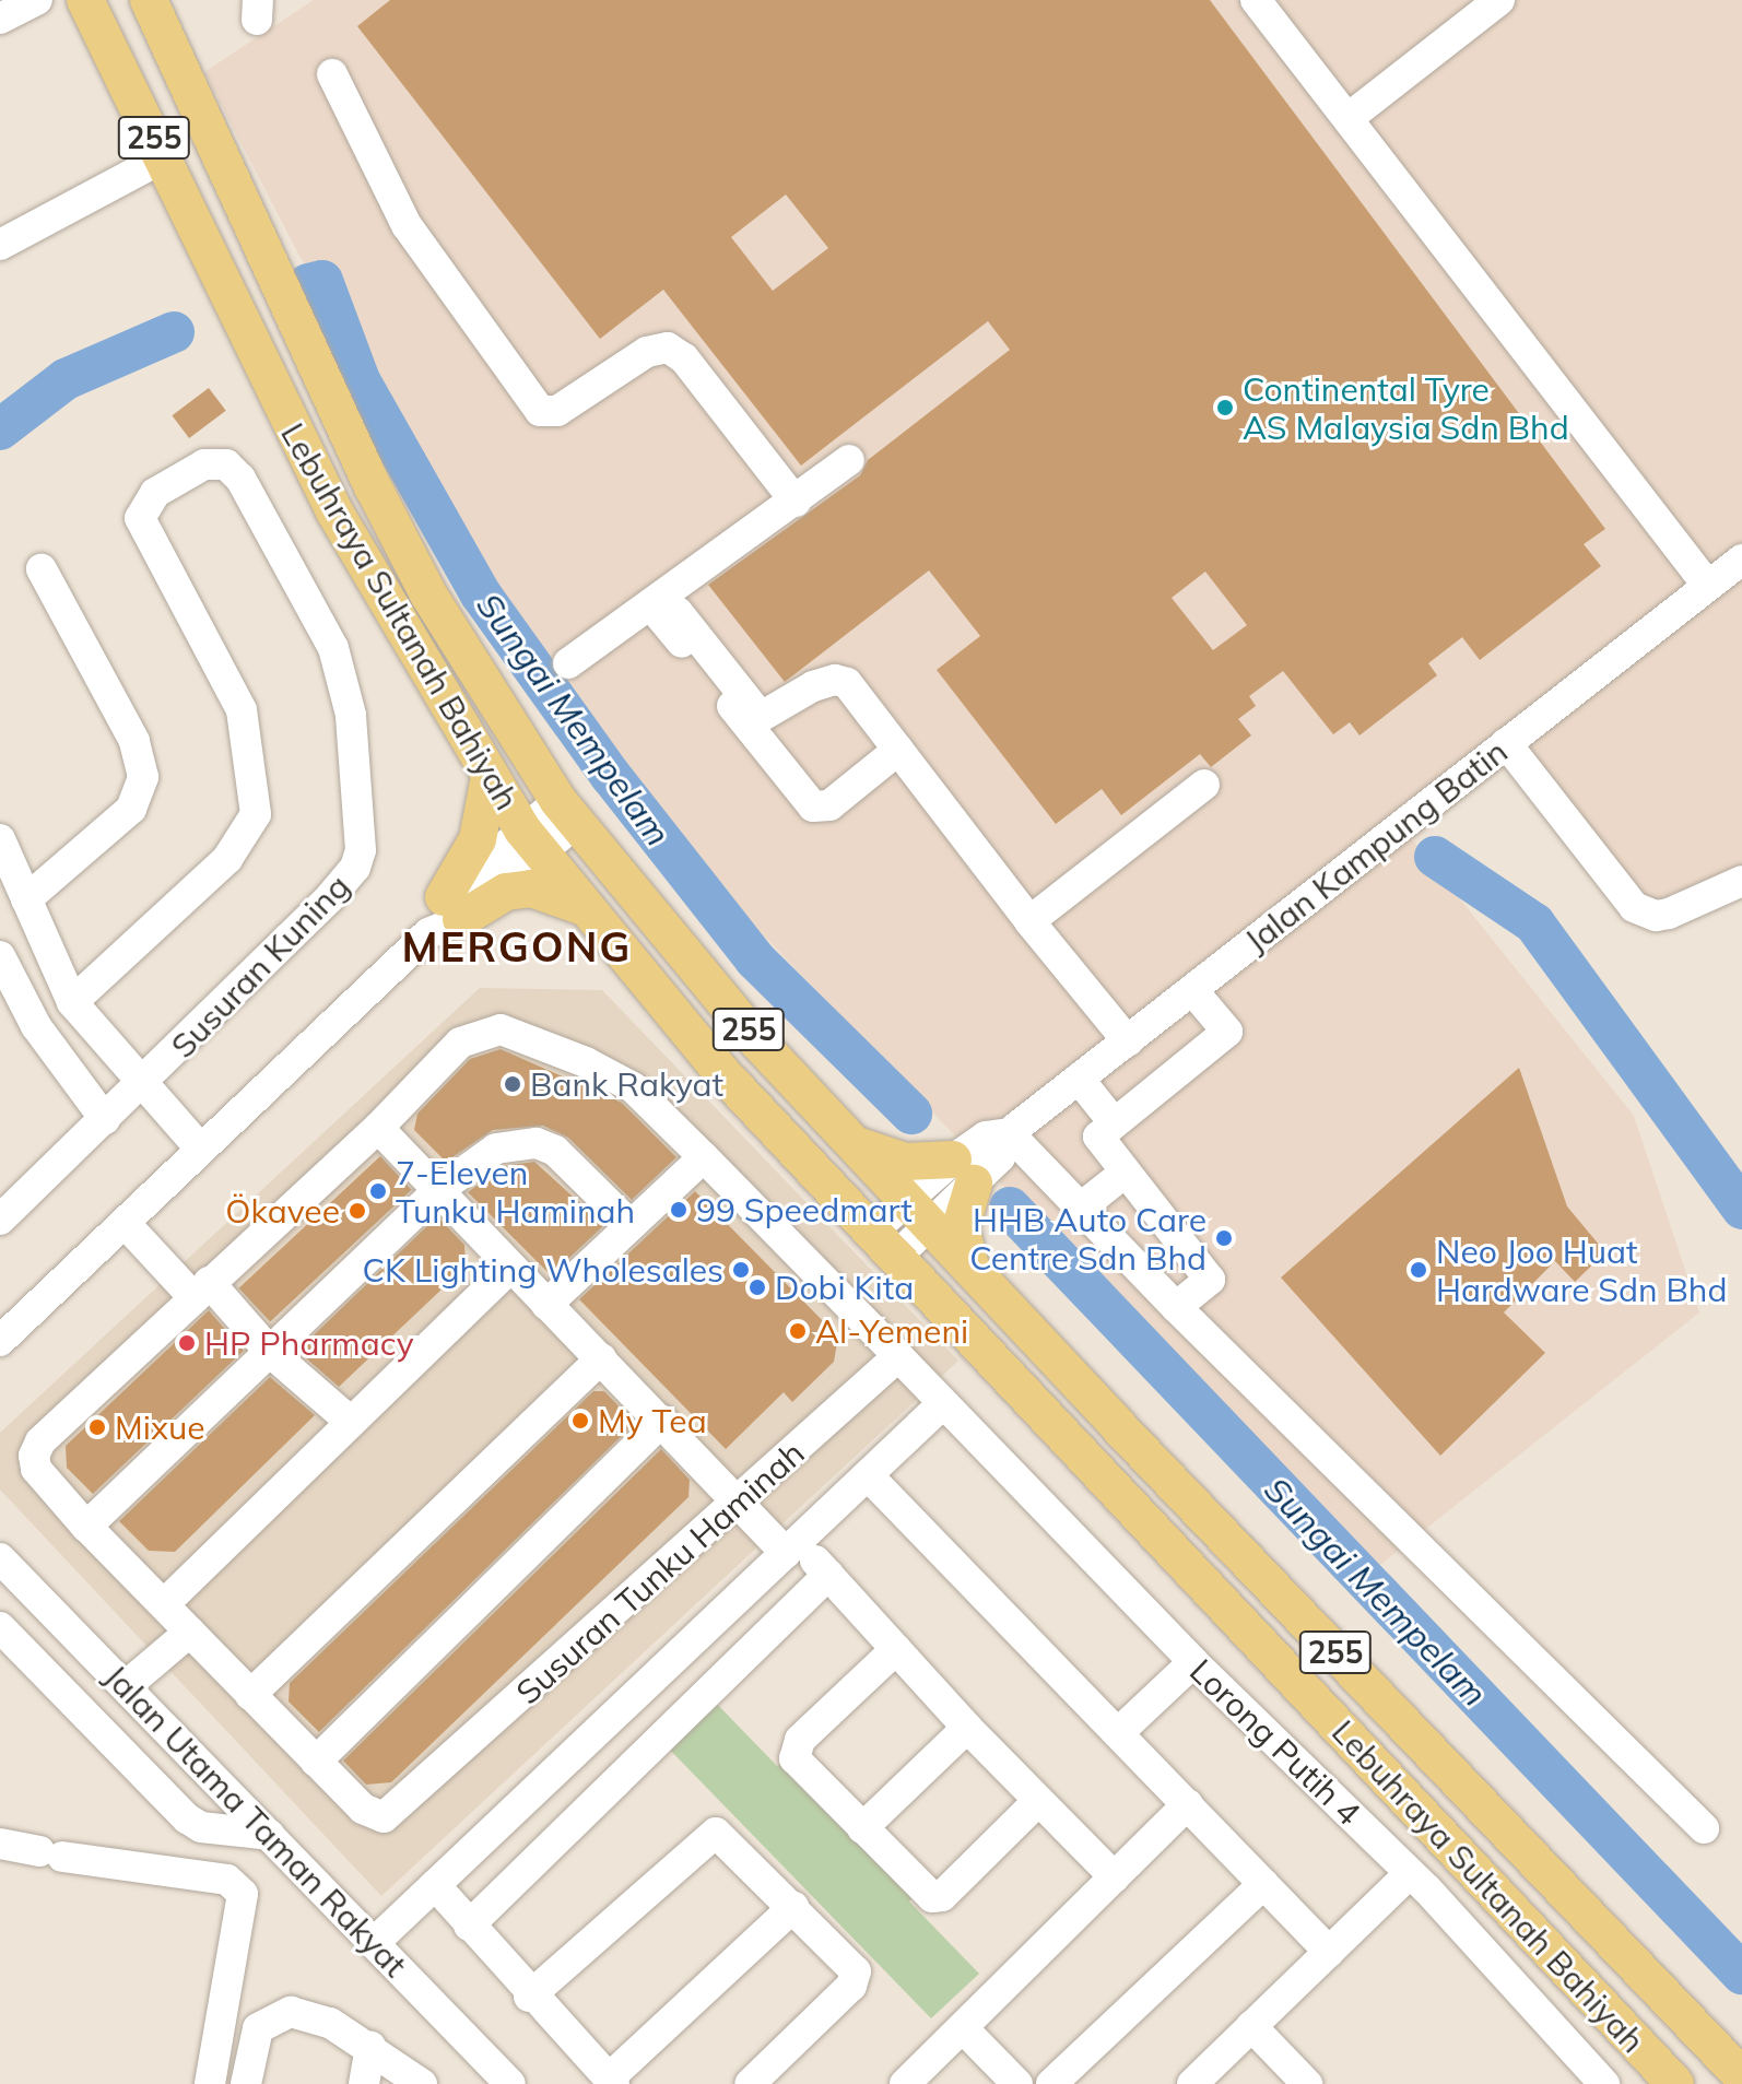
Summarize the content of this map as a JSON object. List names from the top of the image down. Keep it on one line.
{"streets":{"main road":["255","Lebuhraya Sultanah Bahiyah"],"street":["Jalan Kampung Batin","Susuran Kuning","Susuran Tunku Haminah","Lorong Putih 4","Jalan Utama Taman Rakyat"]},"crossings":[["Lebuhraya Sultanah Bahiyah","Jalan Kampung Batin"],["Susuran Tunku Haminah","Lorong Putih 4"]],"districts":["MERGONG"],"water":["Sungai Mempelam"],"places":["Continental Tyre AS Malaysia Sdn Bhd","Bank Rakyat","7-Eleven Tunku Haminah","99 Speedmart","Ökavee","HHB Auto Care Centre Sdn Bhd","CK Lighting Wholesales","Neo Joo Huat Hardware Sdn Bhd","Dobi Kita","Al-Yemeni","HP Pharmacy","My Tea","Mixue"]}
